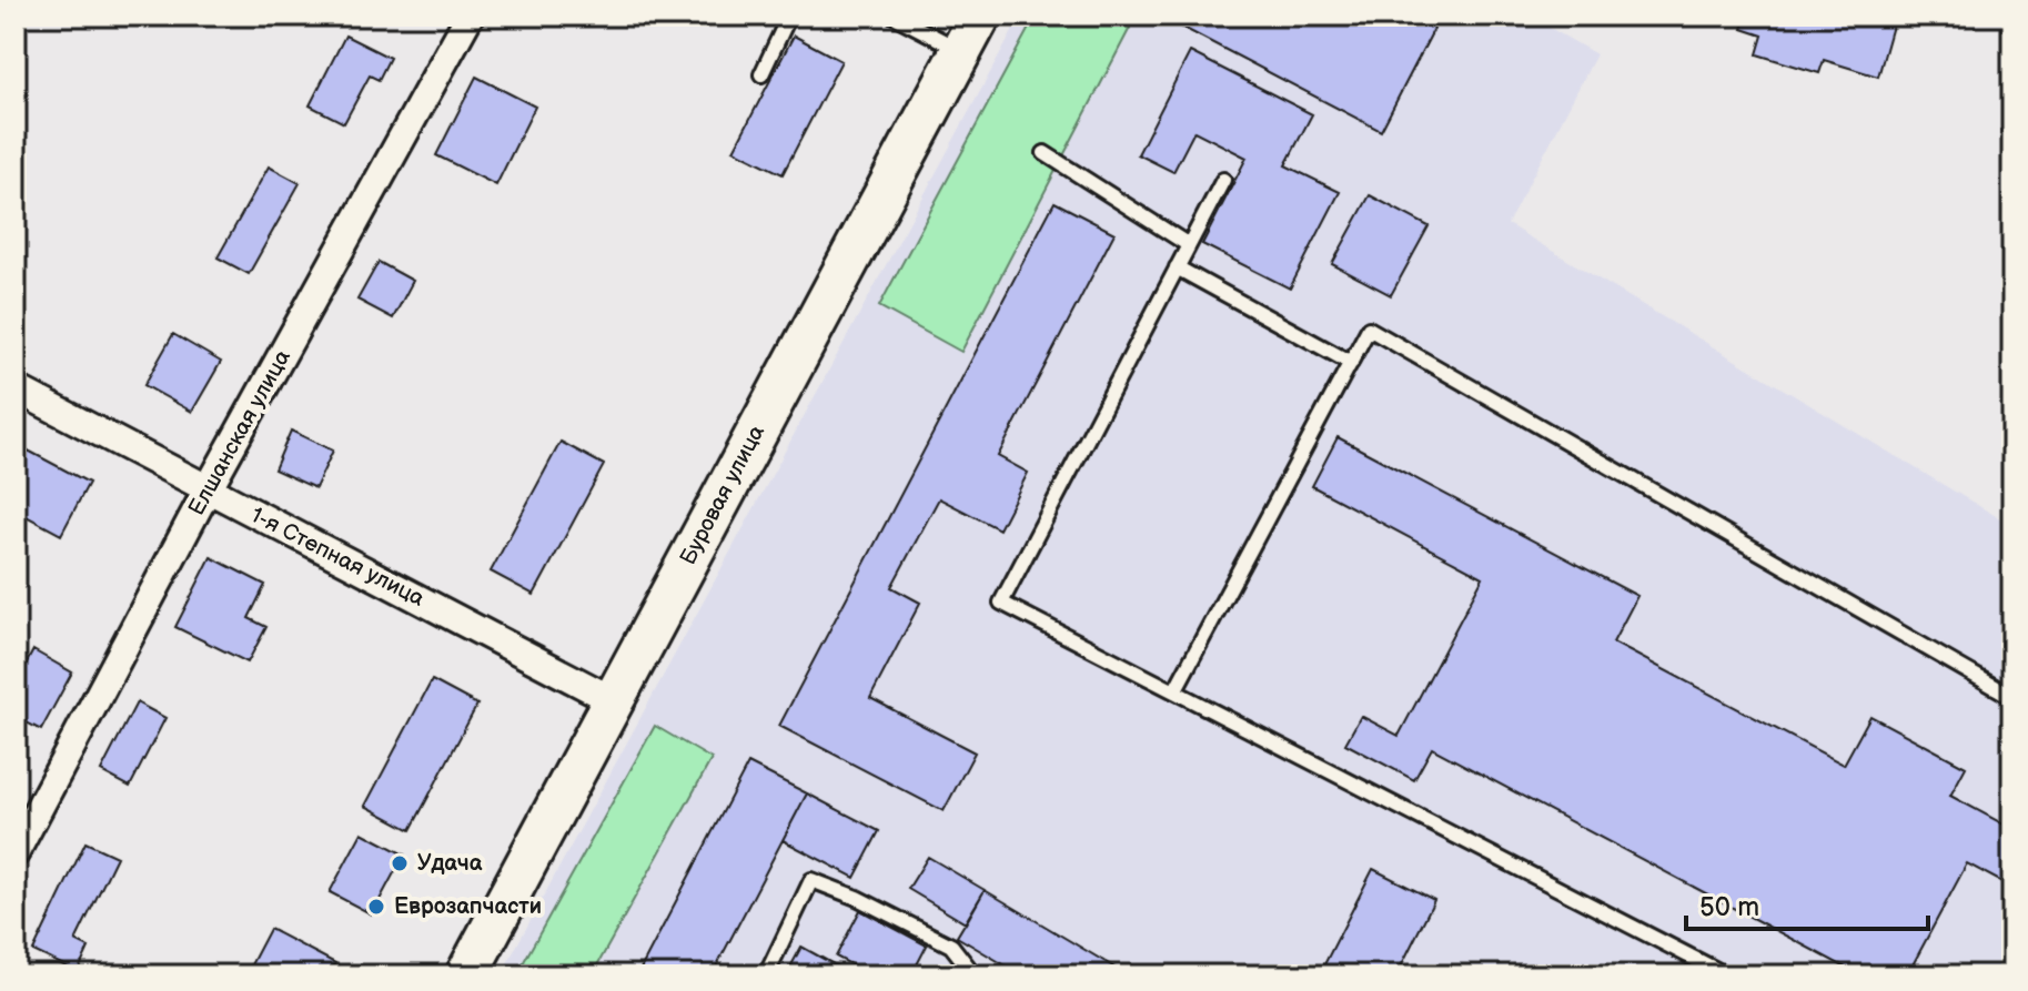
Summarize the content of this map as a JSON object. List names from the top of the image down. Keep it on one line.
{"streets":{"main road":["Буровая улица"],"street":["Елшанская улица","1-я Степная улица"]},"crossings":[["Елшанская улица","1-я Степная улица"],["Буровая улица","1-я Степная улица"]],"places":["Удача","Еврозапчасти"],"scale_bar":"50 m"}
